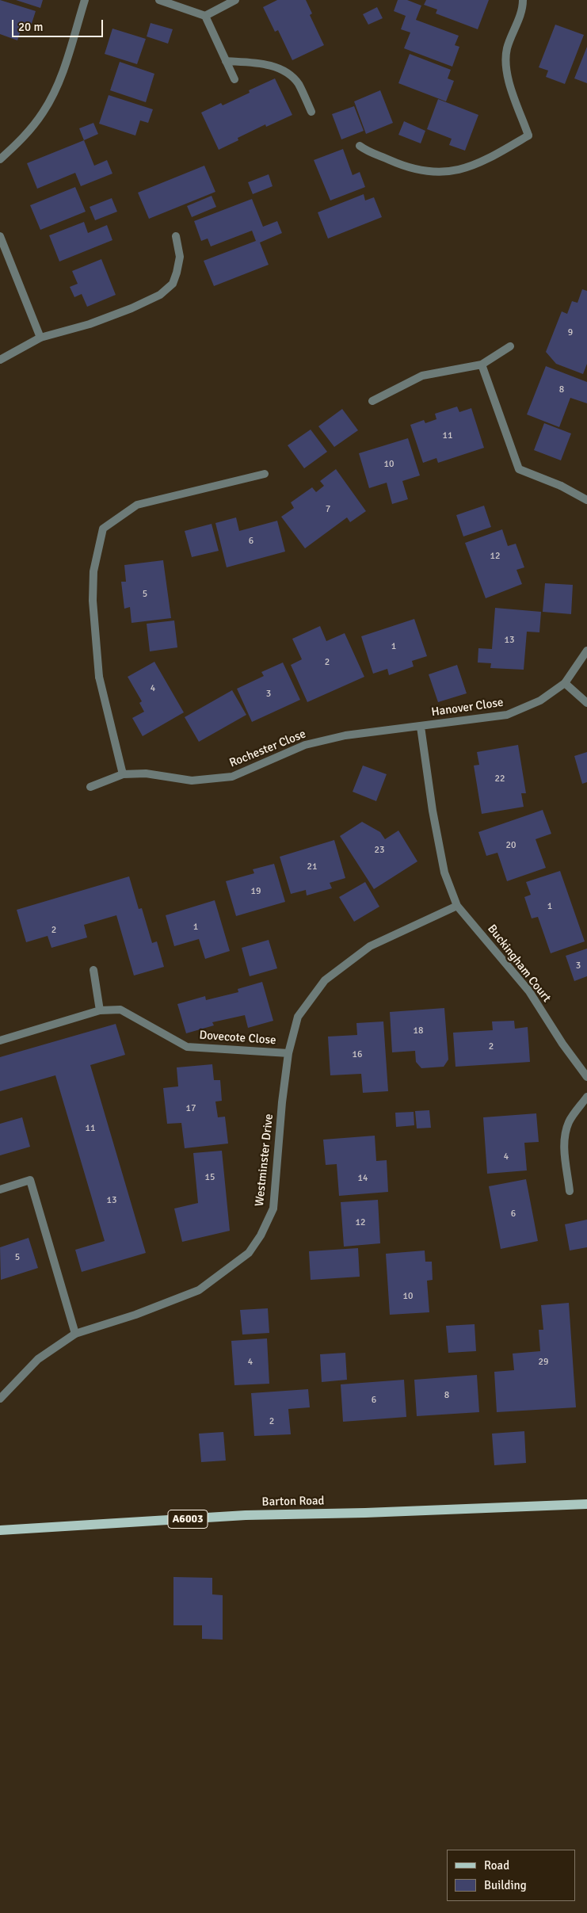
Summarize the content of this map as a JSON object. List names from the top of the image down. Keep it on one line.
{"streets":{"main road":["Barton Road","A6003"],"street":["Hanover Close","Rochester Close","Buckingham Court","Dovecote Close","Westminster Drive"]},"crossings":[["Hanover Close","Rochester Close"],["Hanover Close","Buckingham Court"],["Rochester Close","Buckingham Court"],["Buckingham Court","Westminster Drive"],["Dovecote Close","Westminster Drive"]],"house_numbers":["9","8","11","10","7","6","12","5","13","1","2","4","3","22","20","23","21","19","1","1","2","3","18","2","16","17","11","4","15","14","13","6","12","5","10","4","29","8","6","2"],"legend":["Road","Building"],"scale_bar":"20 m"}
